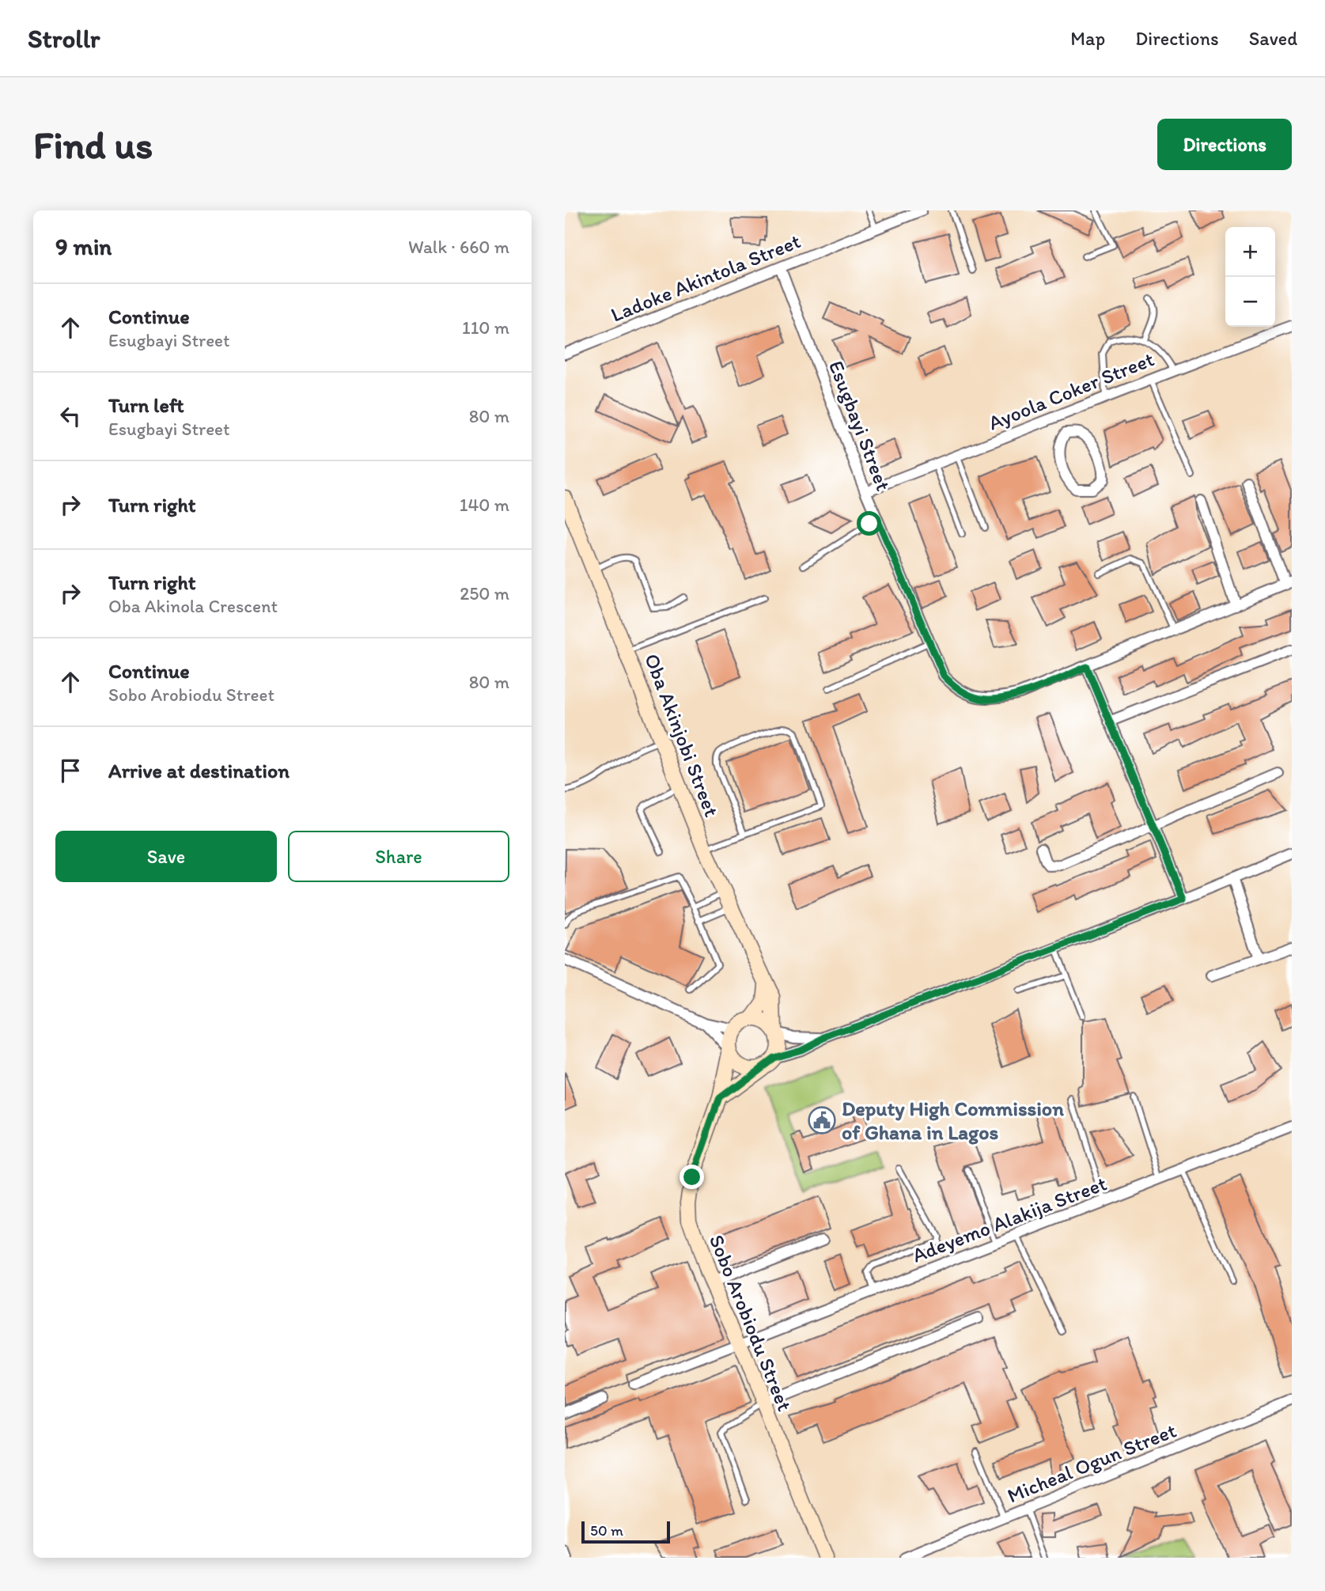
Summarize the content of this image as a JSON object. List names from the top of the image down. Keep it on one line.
{"streets":{"street":["Ladoke Akintola Street","Ayoola Coker Street","Esugbayi Street","Oba Akinjobi Street","Adeyemo Alakija Street","Sobo Arobiodu Street","Micheal Ogun Street"]},"crossings":[["Ladoke Akintola Street","Esugbayi Street"],["Ayoola Coker Street","Esugbayi Street"],["Oba Akinjobi Street","Sobo Arobiodu Street"],["Adeyemo Alakija Street","Sobo Arobiodu Street"]],"places":{"public building":["Deputy High Commission of Ghana in Lagos"]},"scale_bar":"50 m","page":{"header":"Strollr","nav":["Map","Directions","Saved"],"buttons":["Directions",["Save","Share"]],"title":"Find us","heading":["9 min","Walk · 660 m"],"map_buttons":["+","−"],"list":[["Continue","Esugbayi Street","110 m"],["Turn left","Esugbayi Street","80 m"],["Turn right","140 m"],["Turn right","Oba Akinola Crescent","250 m"],["Continue","Sobo Arobiodu Street","80 m"],"Arrive at destination"],"scale":"50 m"}}
